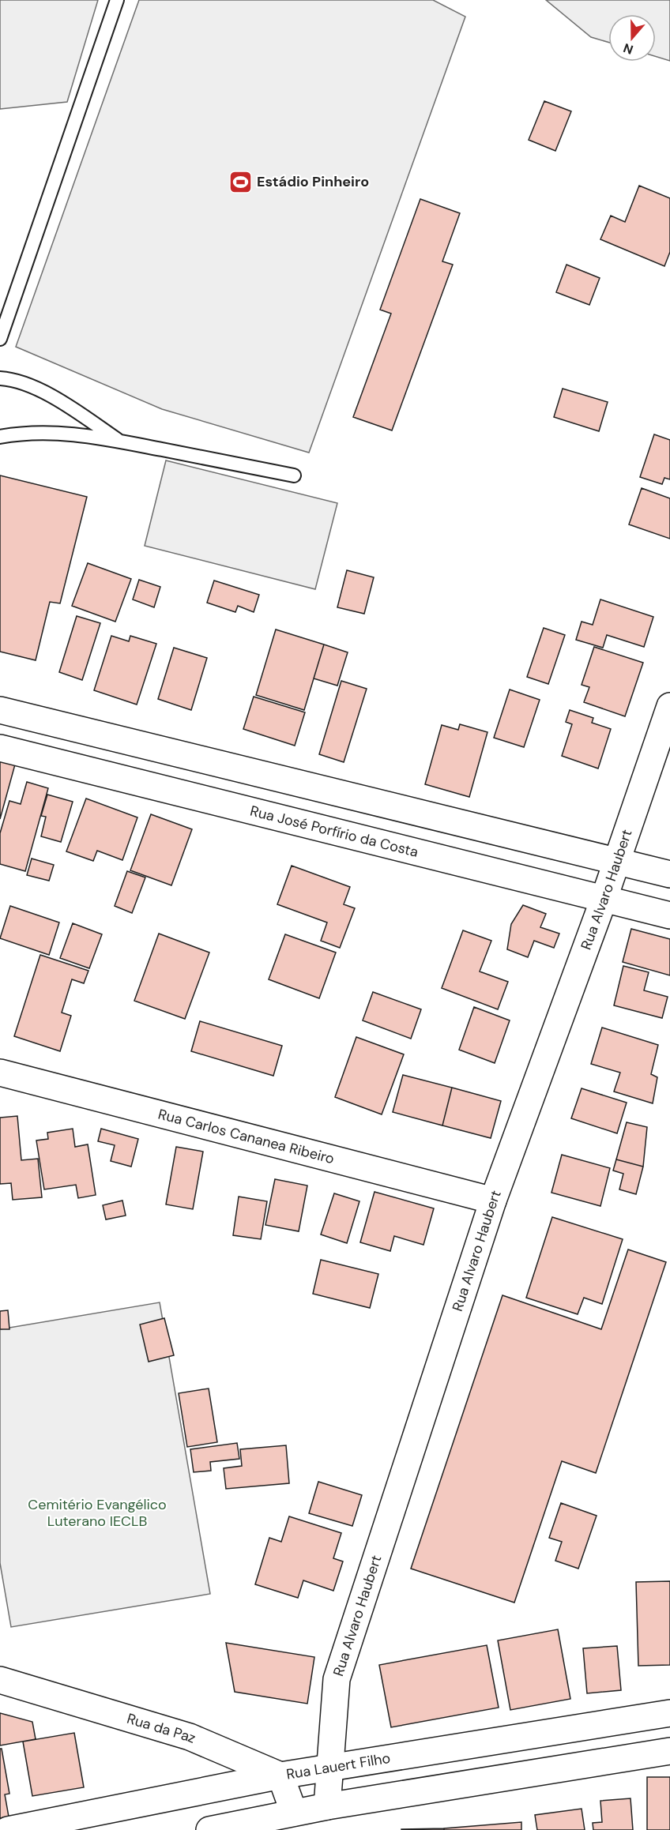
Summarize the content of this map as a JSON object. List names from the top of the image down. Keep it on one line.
{"streets":{"street":["Rua José Porfírio da Costa","Rua Alvaro Haubert","Rua Carlos Cananea Ribeiro","Rua da Paz","Rua Lauert Filho"]},"crossings":[["Rua José Porfírio da Costa","Rua Alvaro Haubert"],["Rua Alvaro Haubert","Rua Carlos Cananea Ribeiro"],["Rua Alvaro Haubert","Rua Lauert Filho"],["Rua da Paz","Rua Lauert Filho"]],"parks":["Cemitério Evangélico Luterano IECLB"],"places":{"sports":["Estádio Pinheiro"]},"north":"bottom"}
